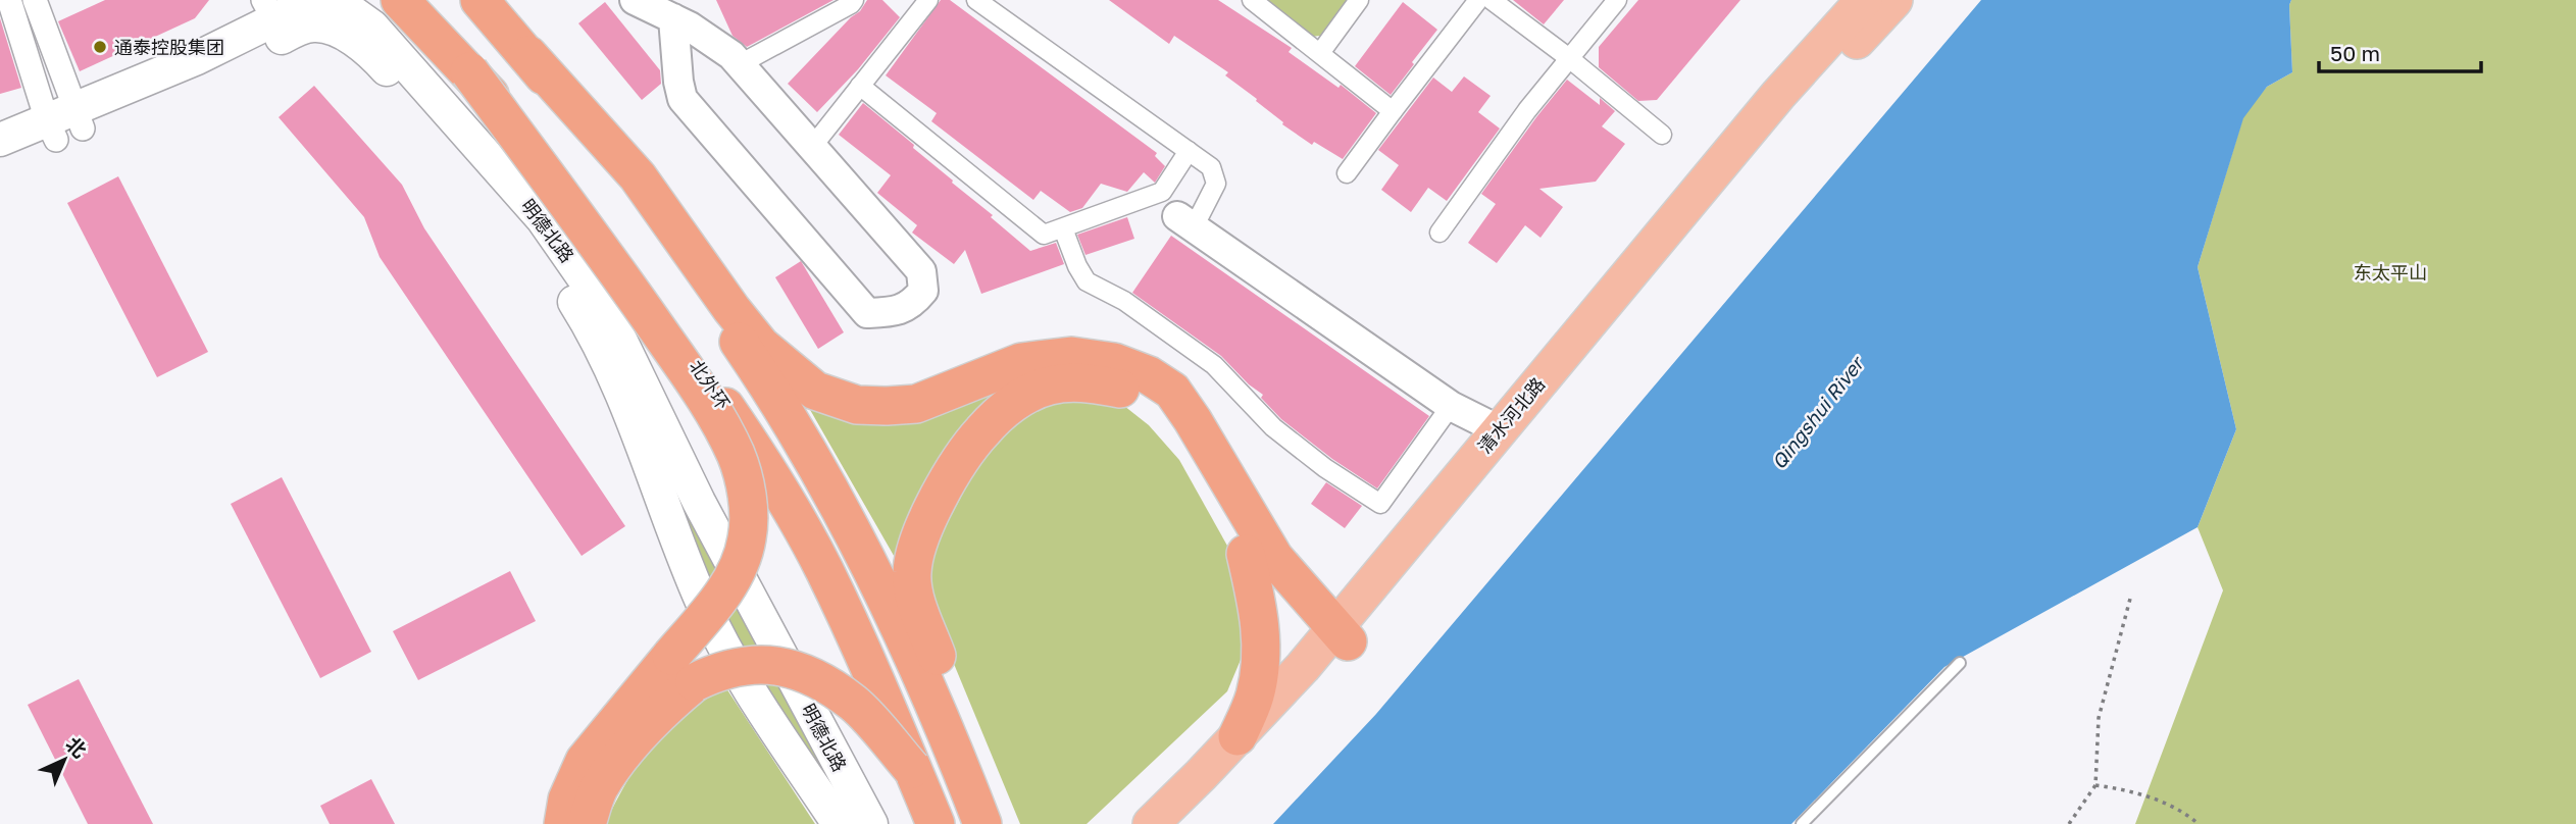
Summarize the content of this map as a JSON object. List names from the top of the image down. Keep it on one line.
{"streets":{"highway":["北外环"],"main road":["明德北路","清水河北路"]},"water":["Qingshui River"],"parks":["东太平山"],"places":["通泰控股集团"],"scale_bar":"50 m","north":"top right"}
